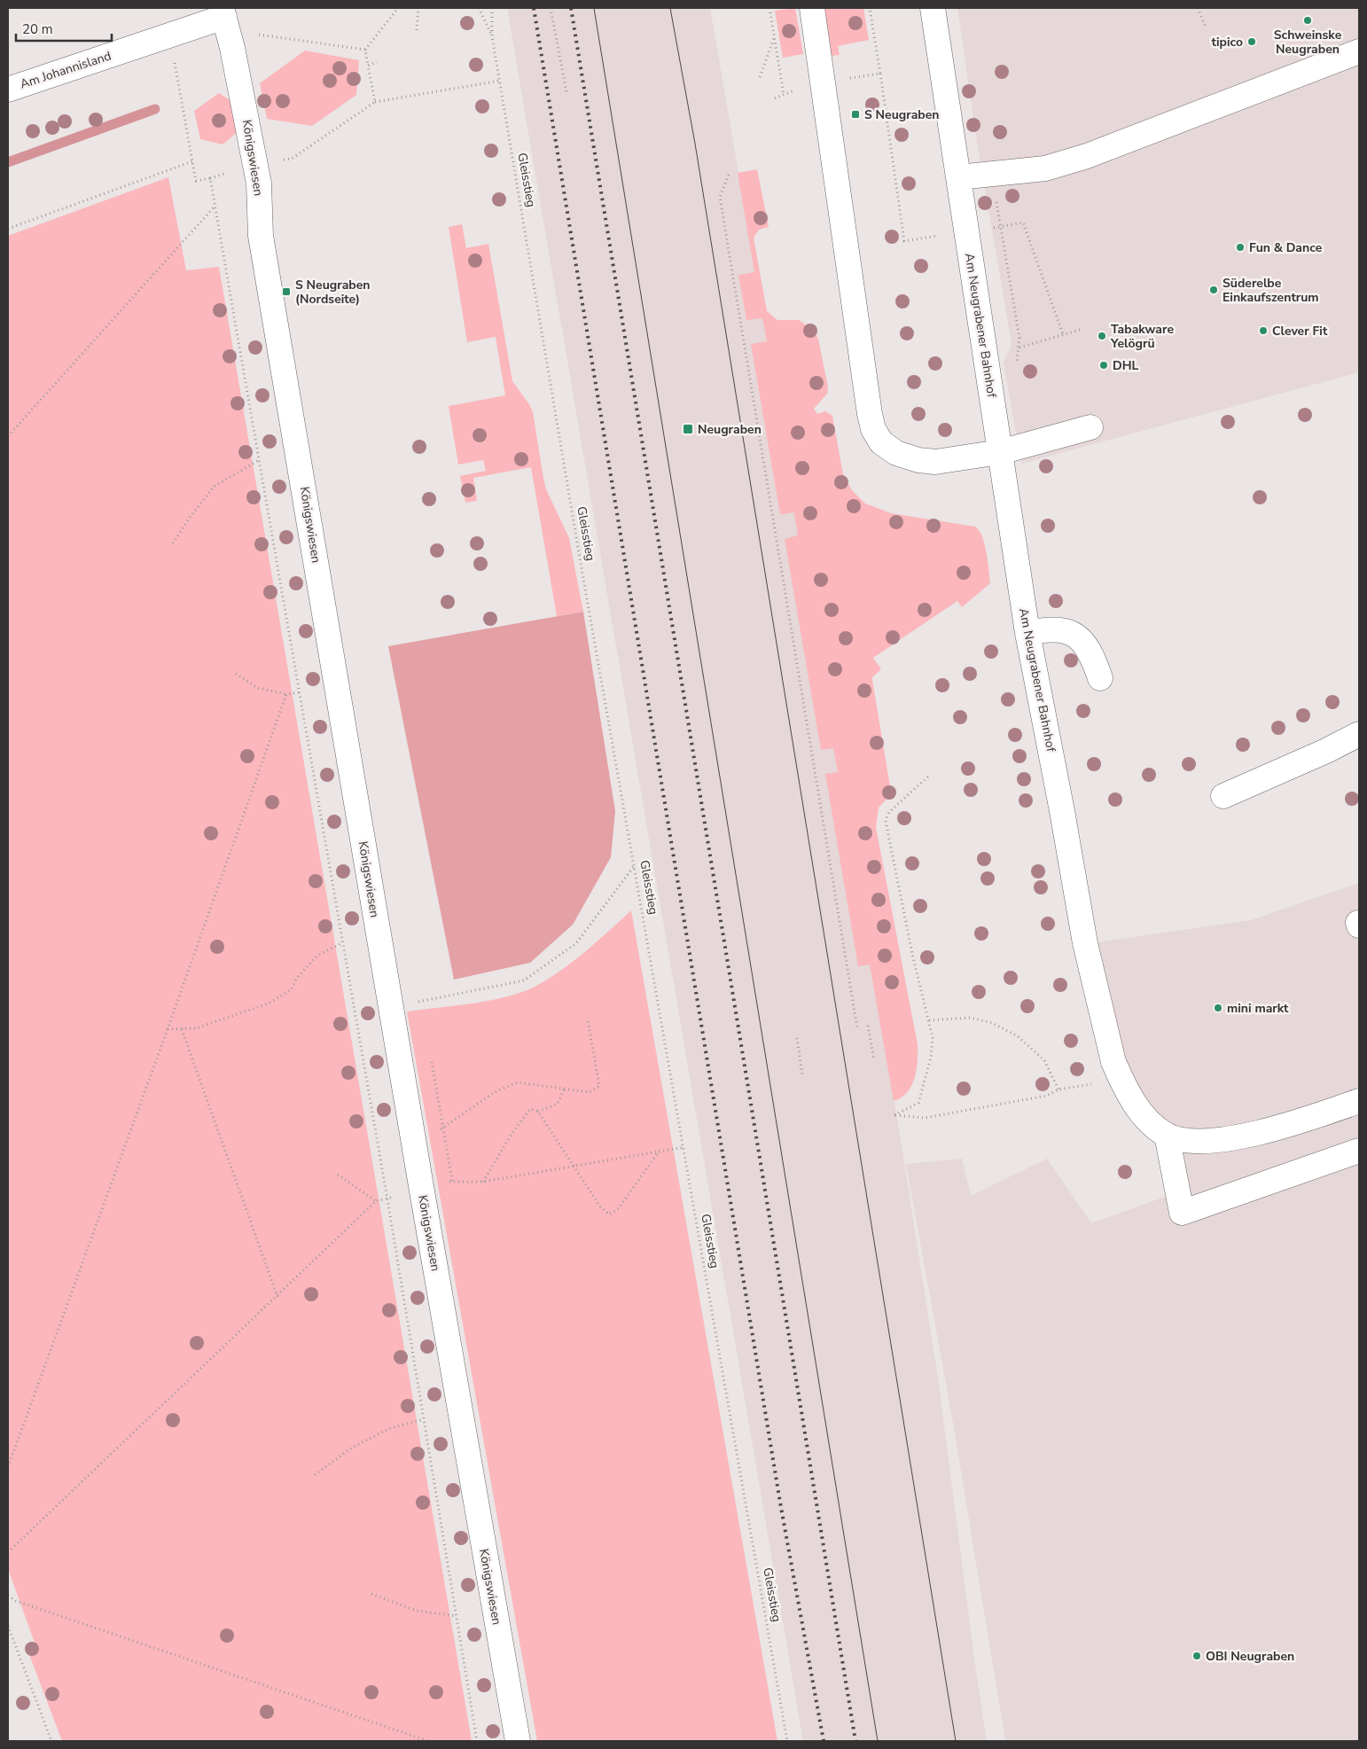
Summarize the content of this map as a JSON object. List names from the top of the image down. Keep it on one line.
{"streets":{"street":["Am Johannisland","Königswiesen","Am Neugrabener Bahnhof"],"path":["Gleisstieg"]},"crossings":[["Am Johannisland","Königswiesen"]],"places":{"other":["Schweinske Neugraben","tipico","Fun & Dance","Süderelbe Einkaufszentrum","Clever Fit","Tabakware Yelögrü","DHL","mini markt","OBI Neugraben"],"transit":["S Neugraben","S Neugraben (Nordseite)","Neugraben"]},"scale_bar":"20 m"}
